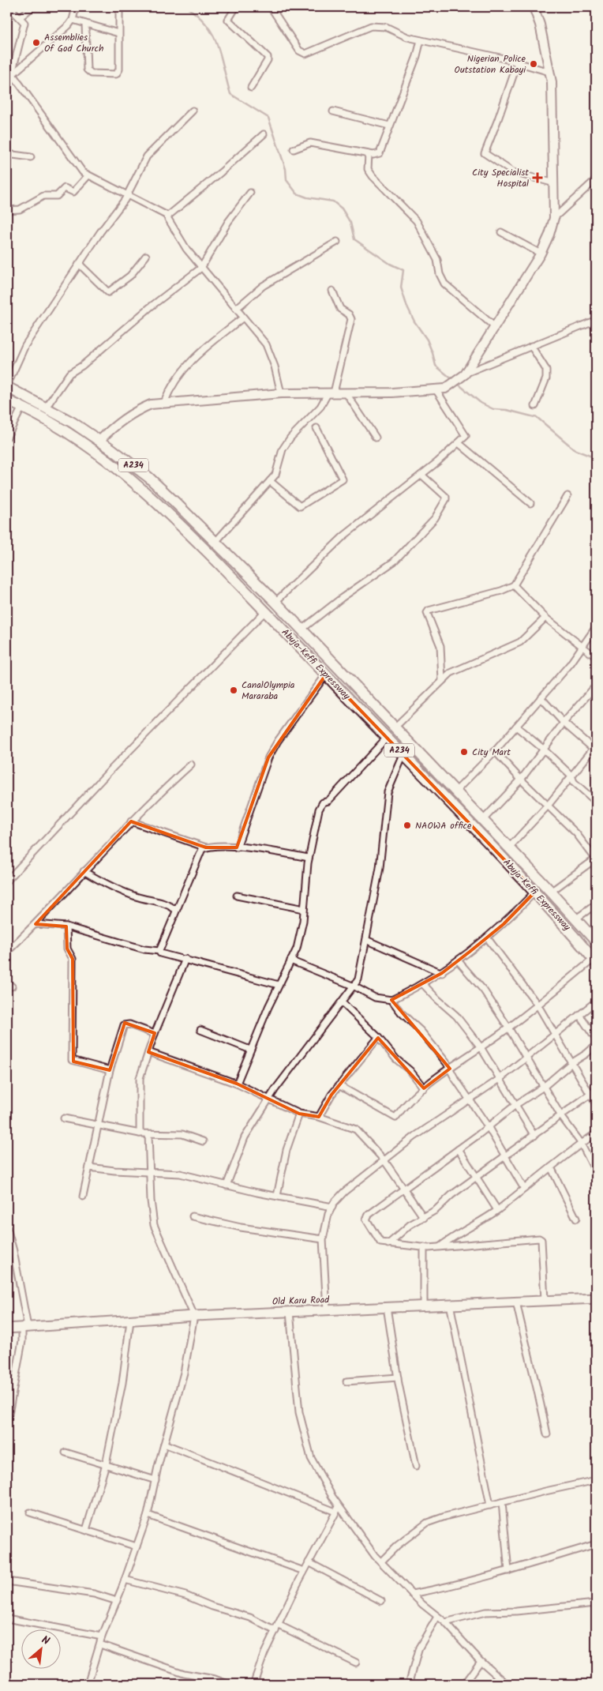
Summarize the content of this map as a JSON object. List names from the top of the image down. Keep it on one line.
{"streets":{"highway":["A234","Abuja-Keffi Expressway"],"main road":["Old Karu Road"]},"places":{"other":["Assemblies Of God Church","Nigerian Police Outstation Kabayi","CanalOlympia Mararaba","City Mart","NAOWA office"],"health":["City Specialist Hospital"]},"north":"top right"}
